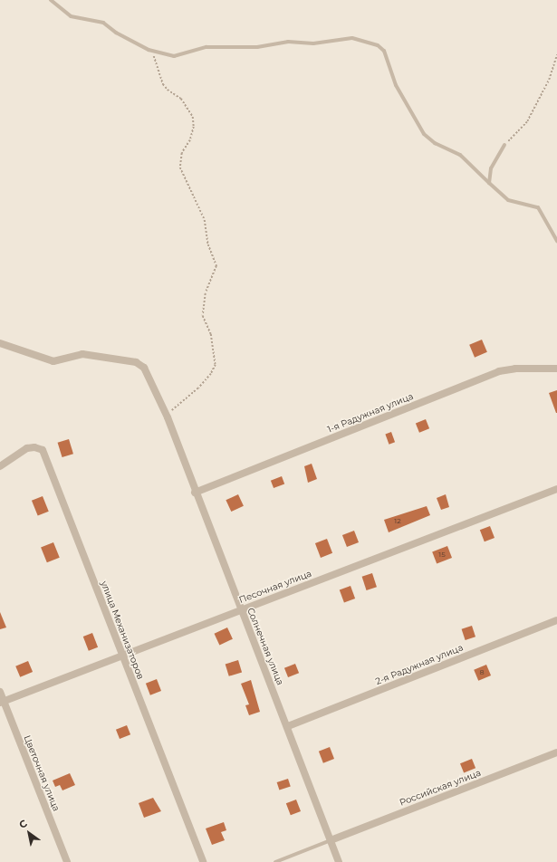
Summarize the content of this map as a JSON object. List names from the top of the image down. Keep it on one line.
{"streets":{"street":["1-я Радужная улица","Песочная улица","улица Механизаторов","Солнечная улица","2-я Радужная улица","Цветочная улица","Российская улица"]},"crossings":[["1-я Радужная улица","Солнечная улица"],["Песочная улица","улица Механизаторов"],["Песочная улица","Солнечная улица"],["Песочная улица","Цветочная улица"],["Солнечная улица","2-я Радужная улица"],["Солнечная улица","Российская улица"]],"house_numbers":["12","15","8"],"north":"top left"}
